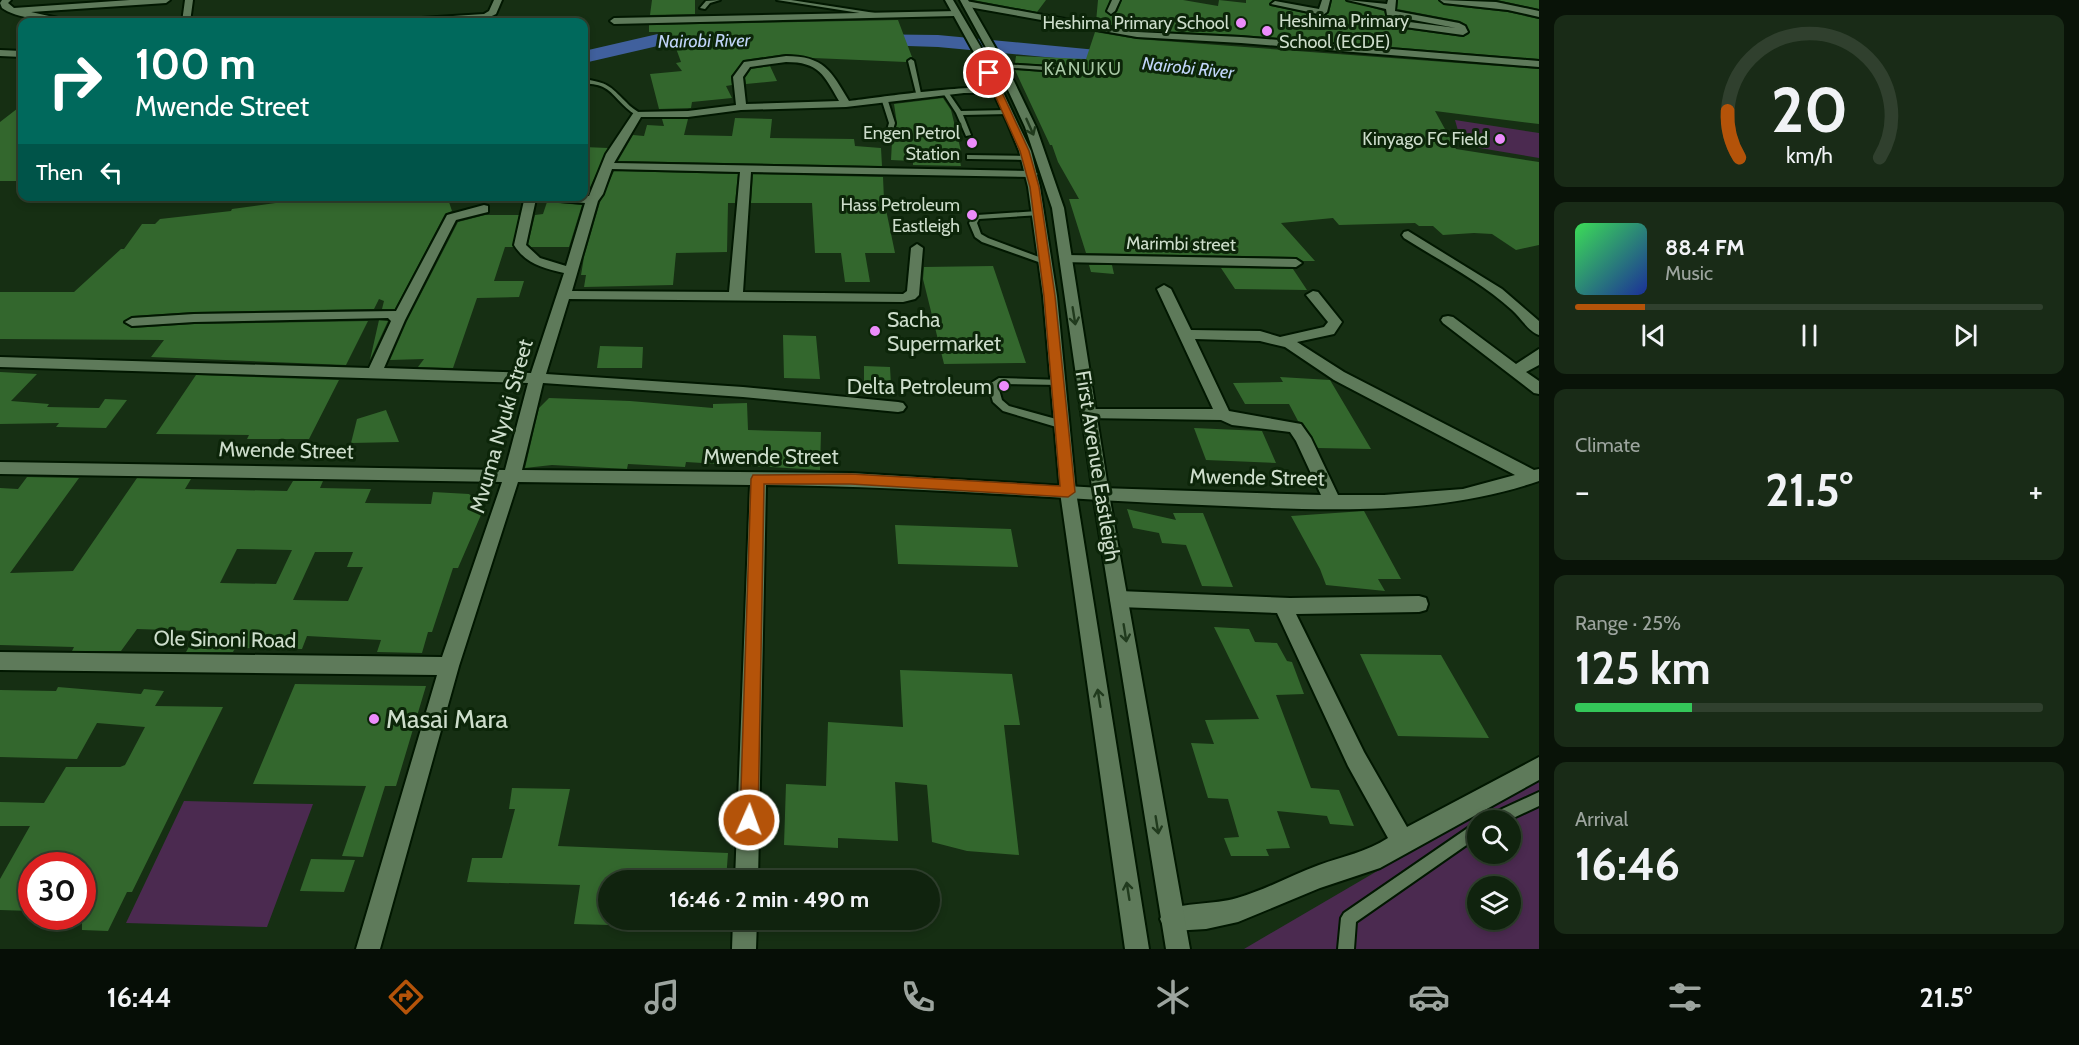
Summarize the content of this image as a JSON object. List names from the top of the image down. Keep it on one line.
{"streets":{"street":["Marimbi street","Mvuma Nyuki Street","Mwende Street","First Avenue Eastleigh","Ole Sinoni Road"]},"crossings":[["Marimbi street","First Avenue Eastleigh"],["Mvuma Nyuki Street","Mwende Street"],["Mvuma Nyuki Street","Ole Sinoni Road"],["Mwende Street","First Avenue Eastleigh"]],"districts":["KANUKU"],"water":["Nairobi River"],"places":["Heshima Primary School","Heshima Primary School (ECDE)","Kinyago FC Field","Engen Petrol Station","Hass Petroleum Eastleigh","Sacha Supermarket","Delta Petroleum","Masai Mara"],"page":{"turn":["100 m","Mwende Street"],"then":"Then","song":["88.4 FM","Music"],"tile":["Climate",["Range · 25%","125 km"],["Arrival","16:46"]],"heat":["−","21.5°","+"],"limit":"30","trip":"16:46 · 2 min · 490 m","tabs":["16:44","21.5°"],"gauge":["20","km/h"]}}
